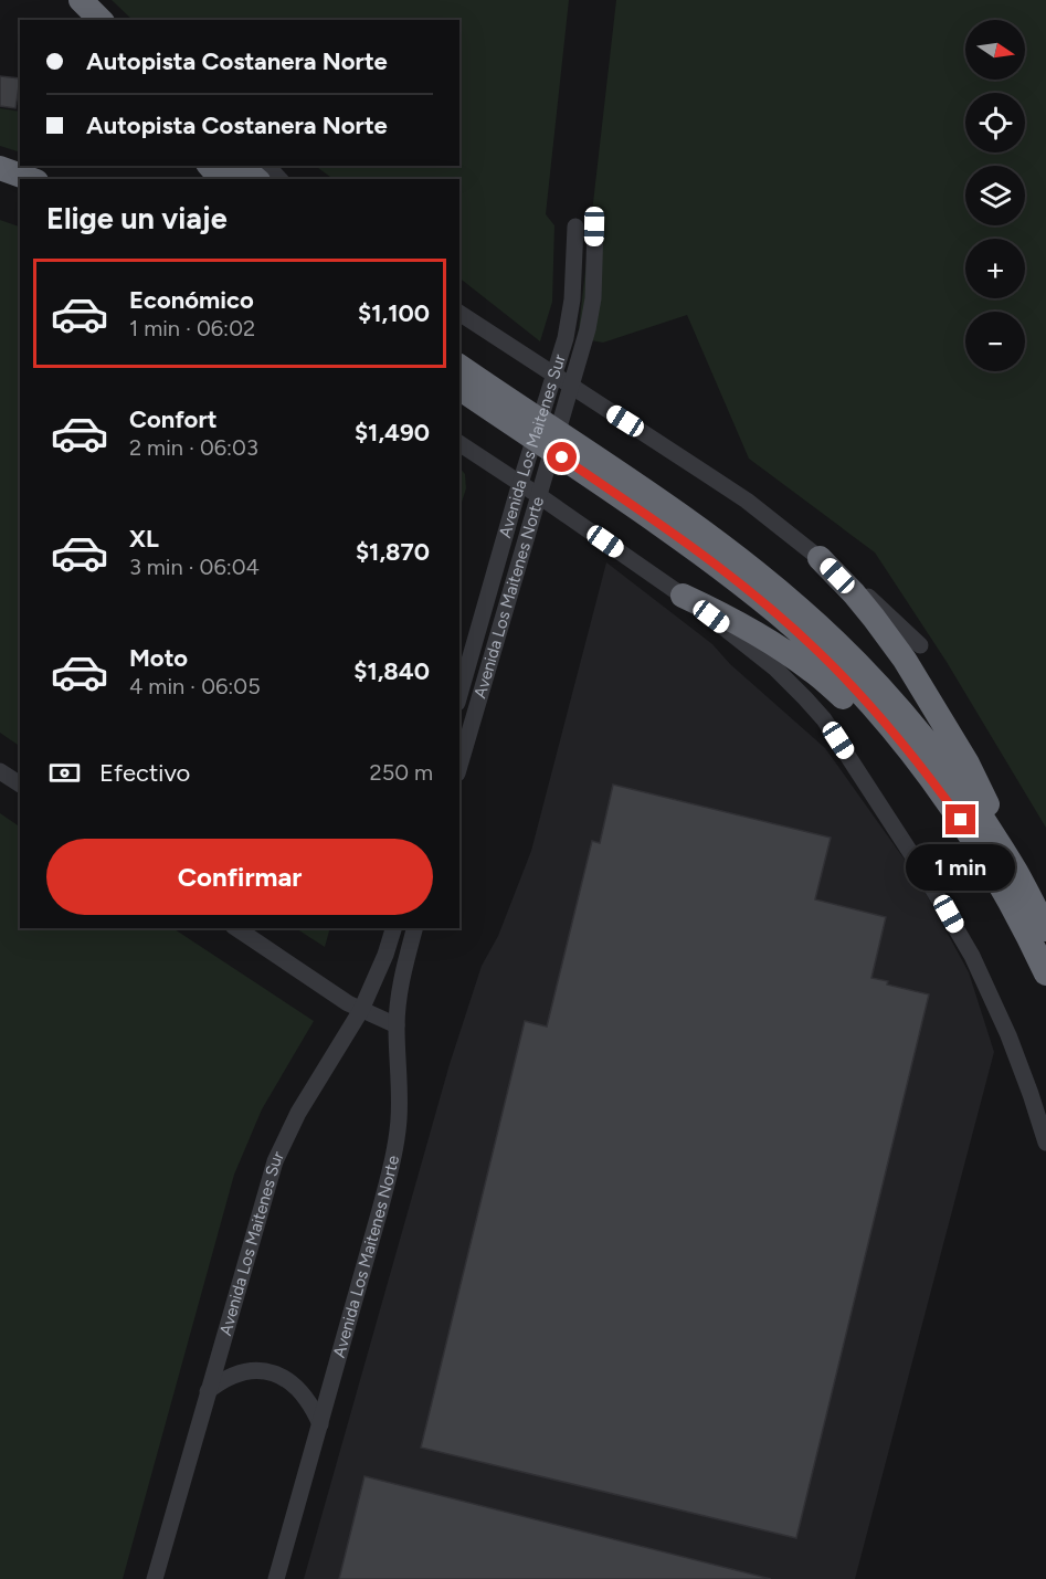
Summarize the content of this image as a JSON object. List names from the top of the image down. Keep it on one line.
{"streets":{"street":["Avenida Los Maitenes Sur","Avenida Los Maitenes Norte"]},"north":"right","page":{"map_buttons":["+","−"],"banner":["Autopista Costanera Norte","Autopista Costanera Norte"],"heading":"Elige un viaje","list":[{"name":"Económico","note":"1 min · 06:02","value":"$1,100"},{"name":"Confort","note":"2 min · 06:03","value":"$1,490"},{"name":"XL","note":"3 min · 06:04","value":"$1,870"},{"name":"Moto","note":"4 min · 06:05","value":"$1,840"}],"pay":["Efectivo","250 m"],"buttons":"Confirmar","bubble":"1 min"}}
